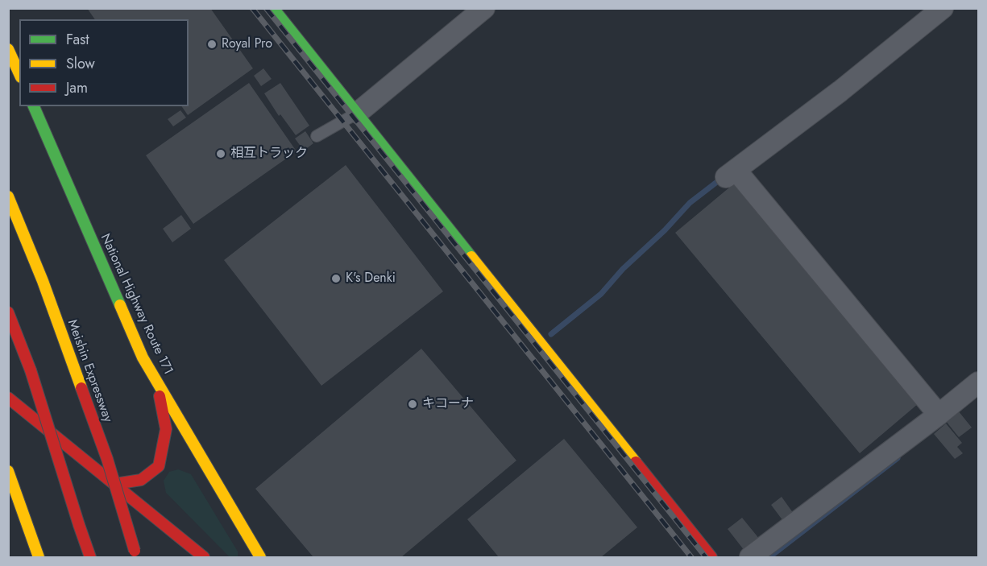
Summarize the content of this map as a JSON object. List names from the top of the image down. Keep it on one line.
{"streets":{"main road":["National Highway Route 171","Meishin Expressway"]},"places":["Royal Pro","相互トラック","K's Denki","キコーナ"],"legend":["Fast","Slow","Jam"]}
